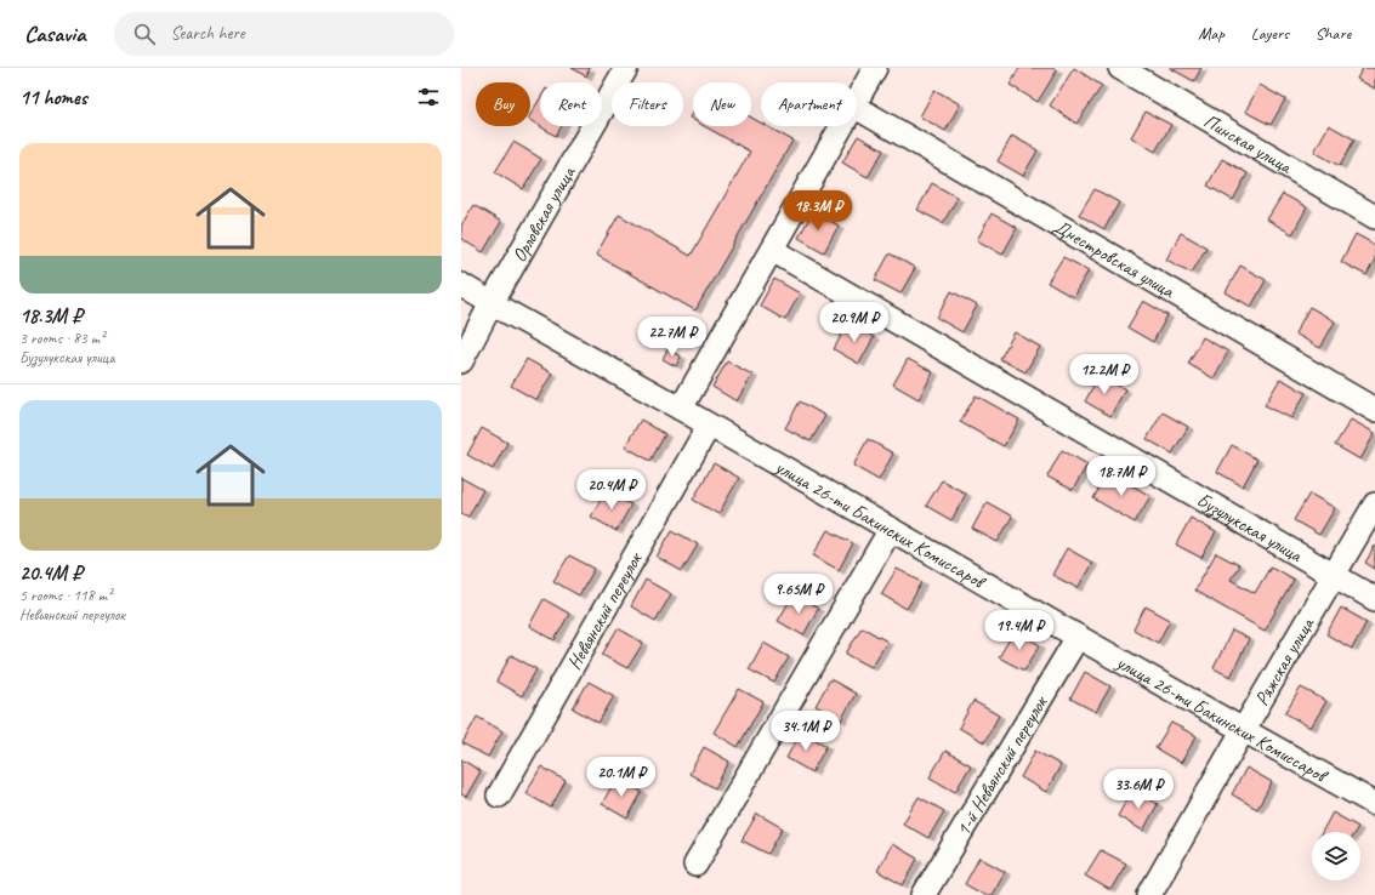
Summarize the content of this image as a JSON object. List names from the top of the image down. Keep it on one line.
{"streets":{"street":["Пинская улица","Орловская улица","Днестровская улица","улица 26-ти Бакинских Комиссаров","Бузулукская улица","Невьянский переулок","Ряжская улица","1-й Невьянский переулок"]},"crossings":[["Орловская улица","улица 26-ти Бакинских Комиссаров"],["улица 26-ти Бакинских Комиссаров","Невьянский переулок"],["улица 26-ти Бакинских Комиссаров","Ряжская улица"],["улица 26-ти Бакинских Комиссаров","1-й Невьянский переулок"],["Бузулукская улица","Ряжская улица"]],"page":{"header":"Casavia","search":"Search here","nav":["Map","Layers","Share"],"heading":"11 homes","chip":["Buy","Rent","Filters","New","Apartment"],"list":[{"name":"18.3M ₽","note":"3 rooms · 83 m² · Бузулукская улица"},{"name":"20.4M ₽","note":"5 rooms · 118 m² · Невьянский переулок"}],"price":["18.3M ₽","20.9M ₽","22.7M ₽","12.2M ₽","18.7M ₽","20.4M ₽","9.65M ₽","19.4M ₽","34.1M ₽","20.1M ₽","33.6M ₽"]}}
